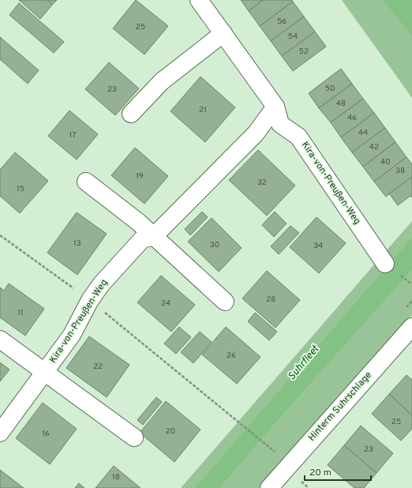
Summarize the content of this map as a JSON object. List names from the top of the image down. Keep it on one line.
{"streets":{"street":["Kira-von-Preußen-Weg","Hinterm Suhrschlage"]},"water":["Suhrfleet"],"house_numbers":["56","25","54","52","50","23","48","21","46","44","17","42","40","38","19","32","15","13","30","34","28","24","11","26","22","25","20","16","23","18"],"scale_bar":"20 m"}
